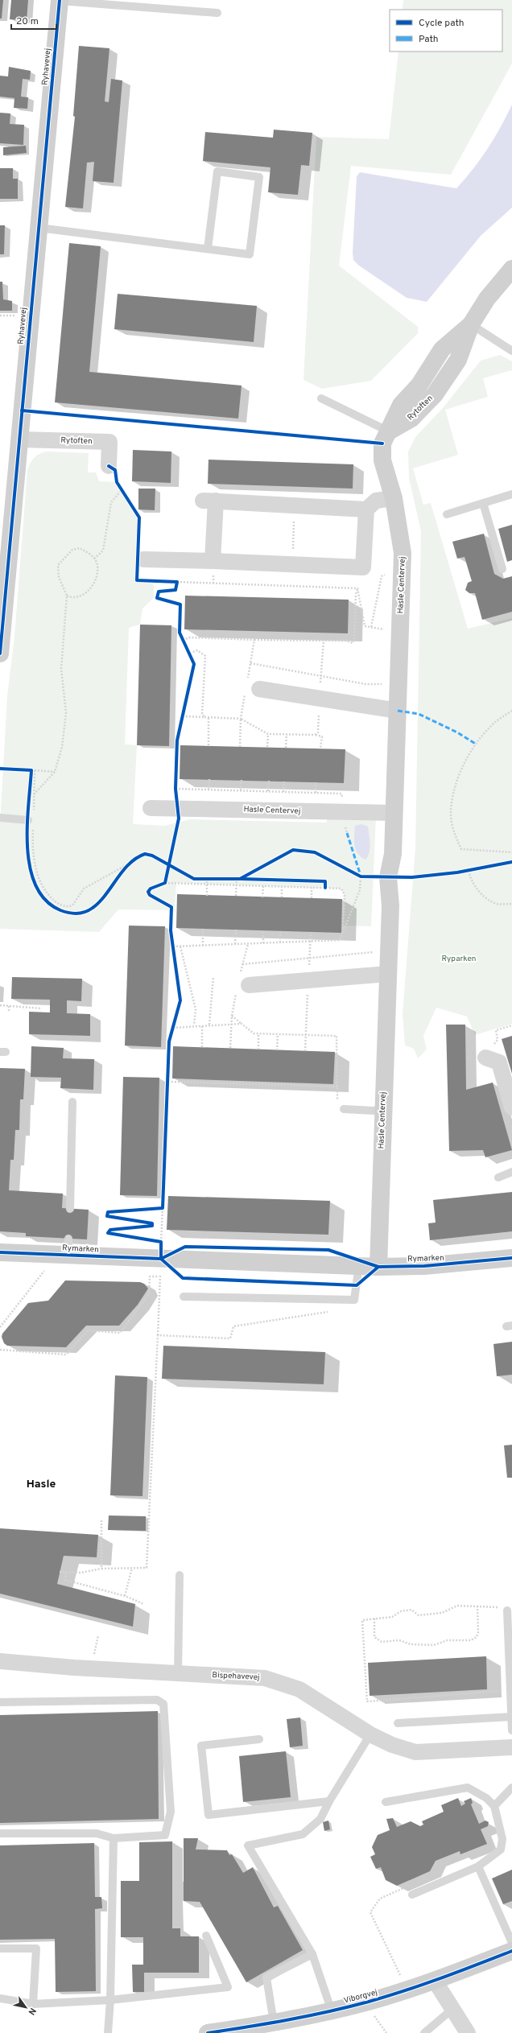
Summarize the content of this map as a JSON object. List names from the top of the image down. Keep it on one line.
{"streets":{"street":["Ryhavevej","Rytoften","Hasle Centervej","Rymarken","Bispehavevej","Viborgvej"]},"crossings":[["Ryhavevej","Rytoften"],["Rytoften","Hasle Centervej"],["Hasle Centervej","Rymarken"]],"districts":["Hasle"],"parks":["Ryparken"],"legend":["Cycle path","Path"],"scale_bar":"20 m","north":"bottom right"}
